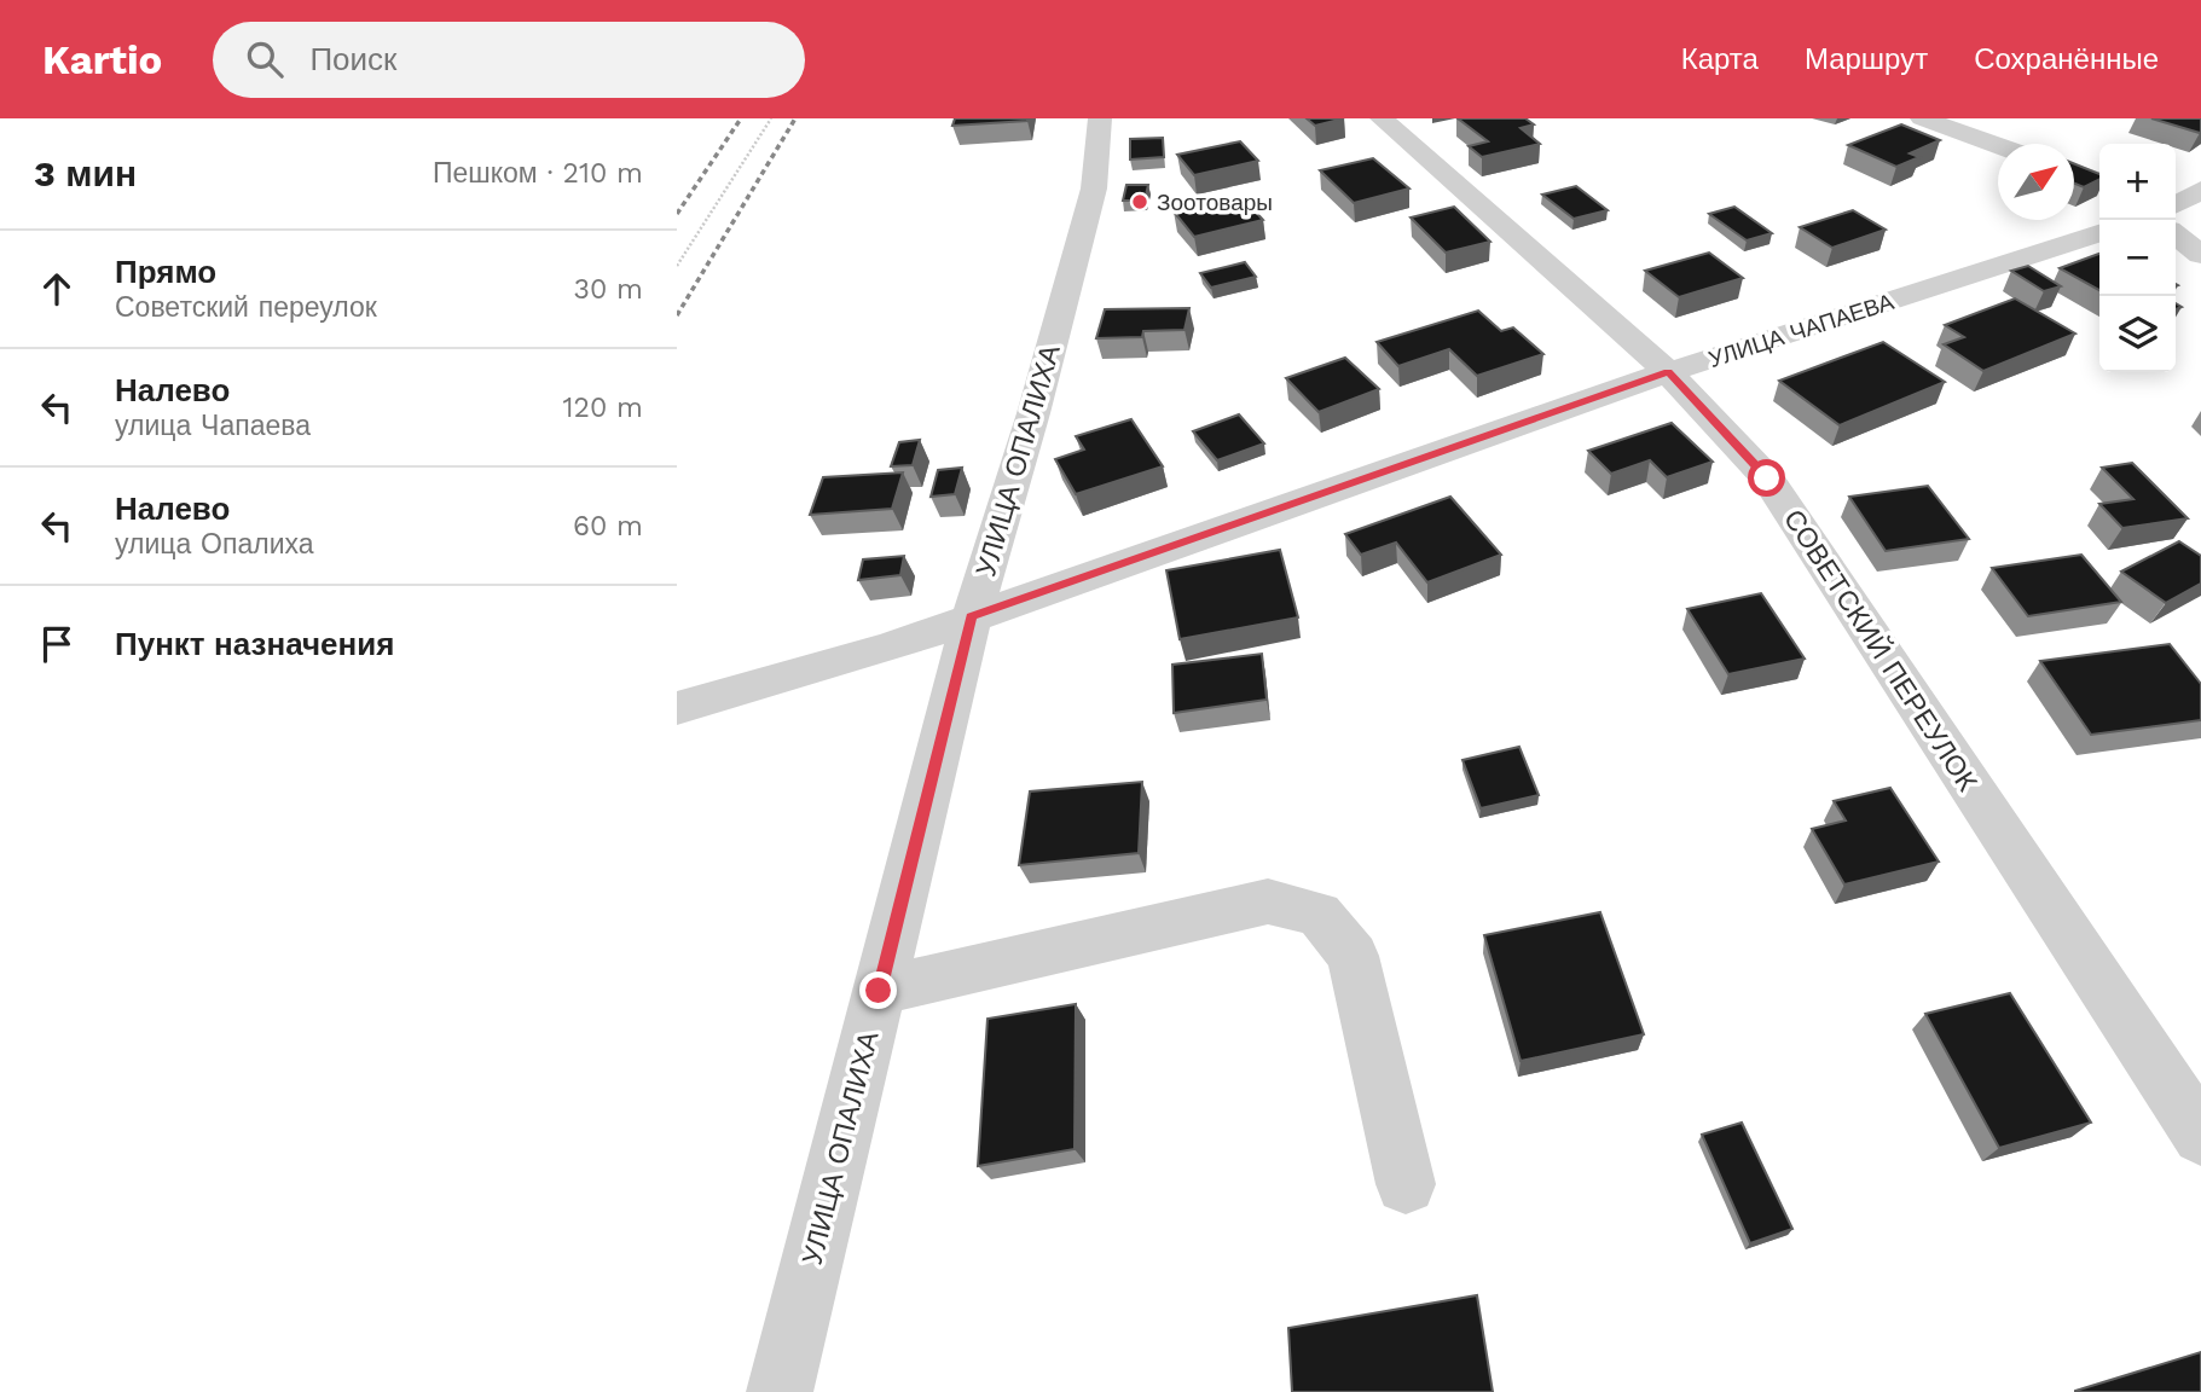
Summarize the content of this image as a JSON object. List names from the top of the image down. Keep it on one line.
{"streets":{"street":["УЛИЦА ЧАПАЕВА","УЛИЦА ОПАЛИХА","СОВЕТСКИЙ ПЕРЕУЛОК"]},"crossings":[["УЛИЦА ЧАПАЕВА","УЛИЦА ОПАЛИХА"],["УЛИЦА ЧАПАЕВА","СОВЕТСКИЙ ПЕРЕУЛОК"]],"places":["Зоотовары"],"north":"top right","page":{"header":"Kartio","search":"Поиск","nav":["Карта","Маршрут","Сохранённые"],"heading":["3 мин","Пешком · 210 m"],"map_buttons":["+","−"],"list":[["Прямо","Советский переулок","30 m"],["Налево","улица Чапаева","120 m"],["Налево","улица Опалиха","60 m"],"Пункт назначения"]}}
